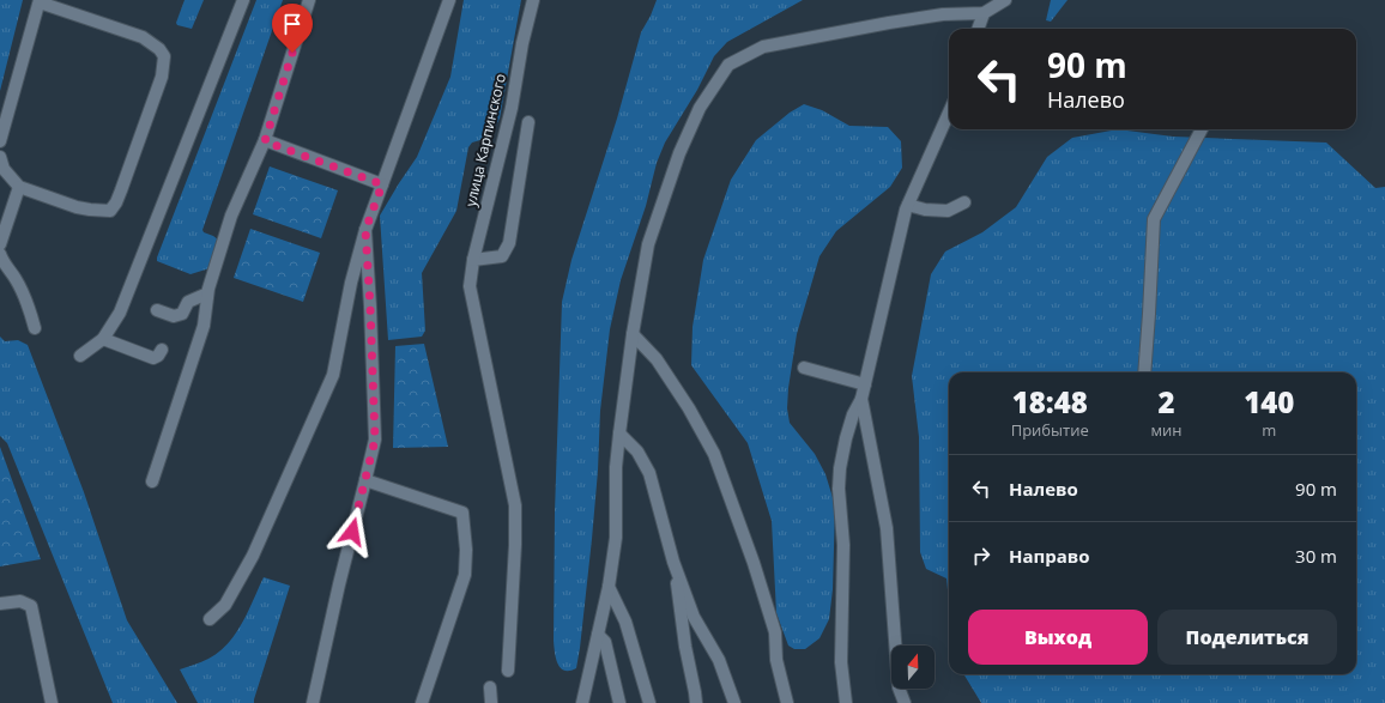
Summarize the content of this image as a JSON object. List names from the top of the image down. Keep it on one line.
{"streets":{"street":["улица Карпинского"]},"north":"top","page":{"turn":["90 m","Налево"],"eta":["18:48","Прибытие","2","мин","140","m"],"list":[{"name":"Налево","value":"90 m"},{"name":"Направо","value":"30 m"}],"buttons":["Выход","Поделиться"]}}
